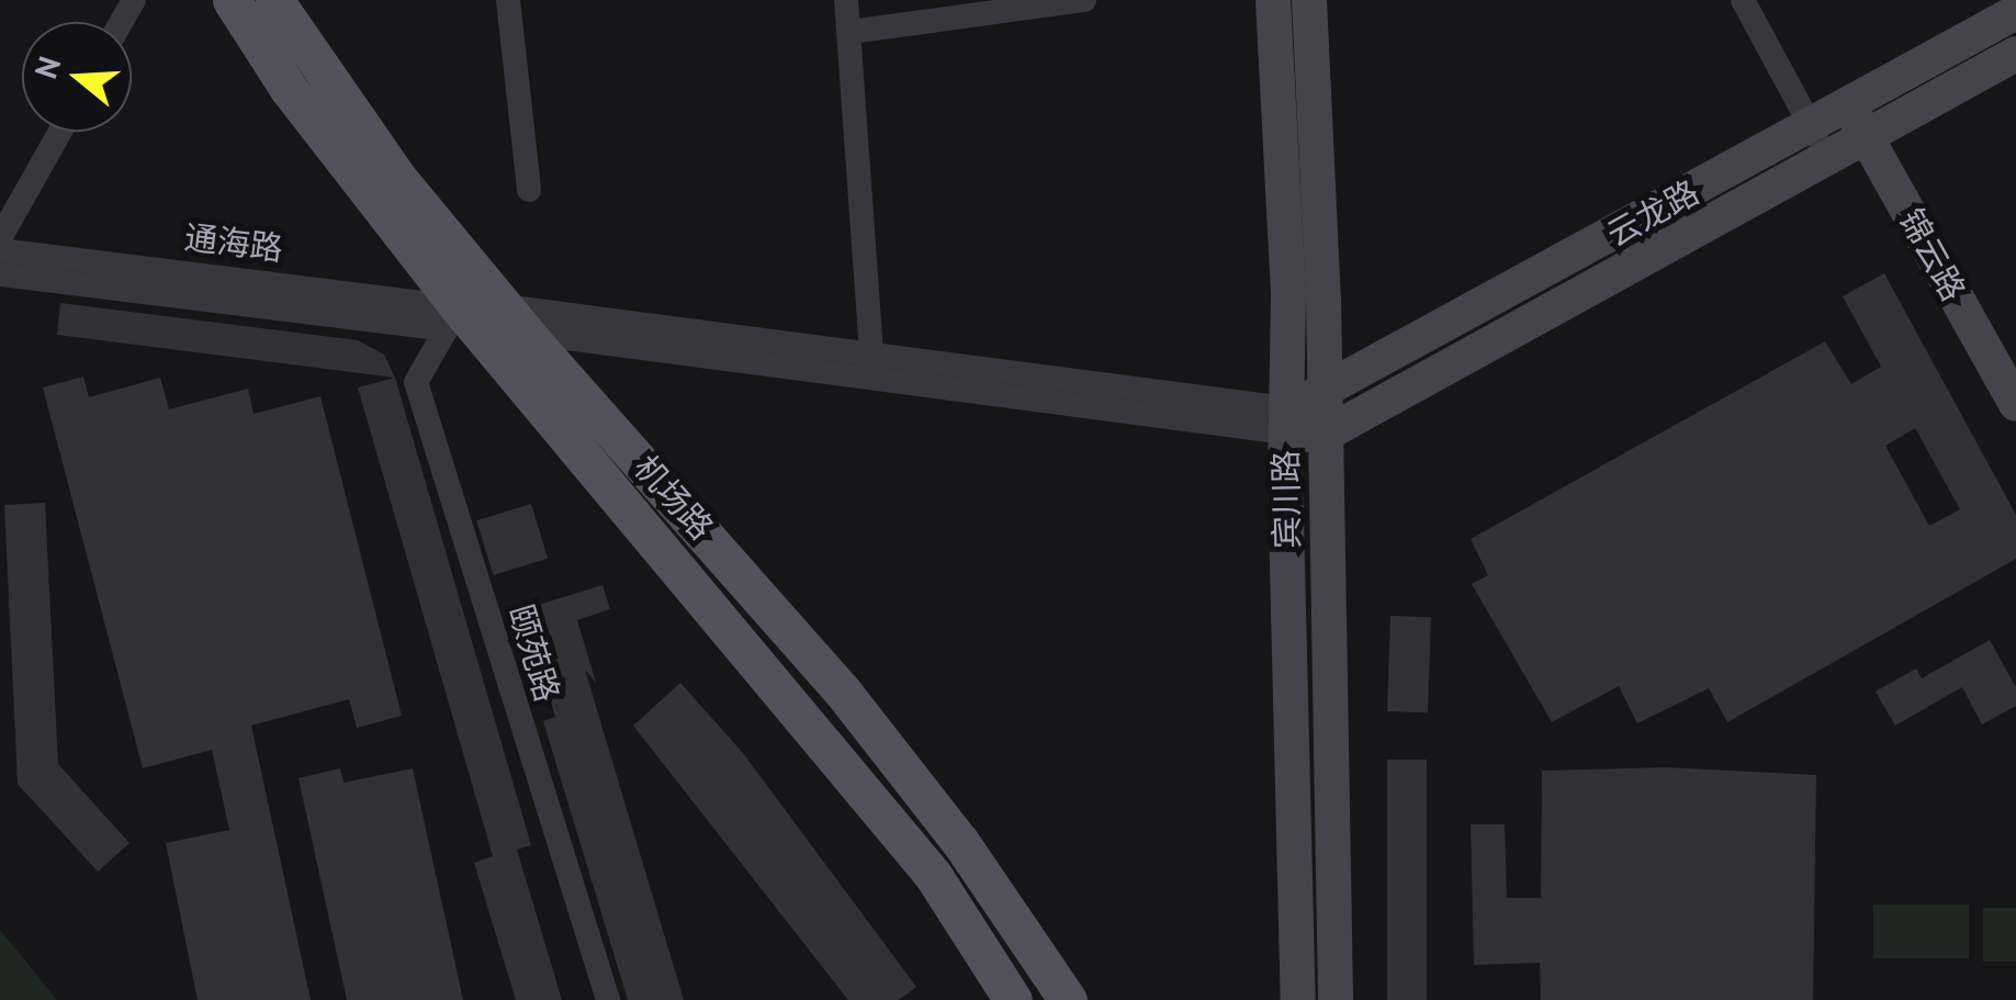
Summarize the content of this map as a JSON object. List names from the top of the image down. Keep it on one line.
{"streets":{"main road":["云龙路","锦云路","机场路","宾川路"],"street":["通海路","颐苑路"]},"crossings":[["云龙路","锦云路"],["云龙路","宾川路"],["通海路","机场路"],["通海路","颐苑路"],["机场路","颐苑路"]],"north":"left"}
